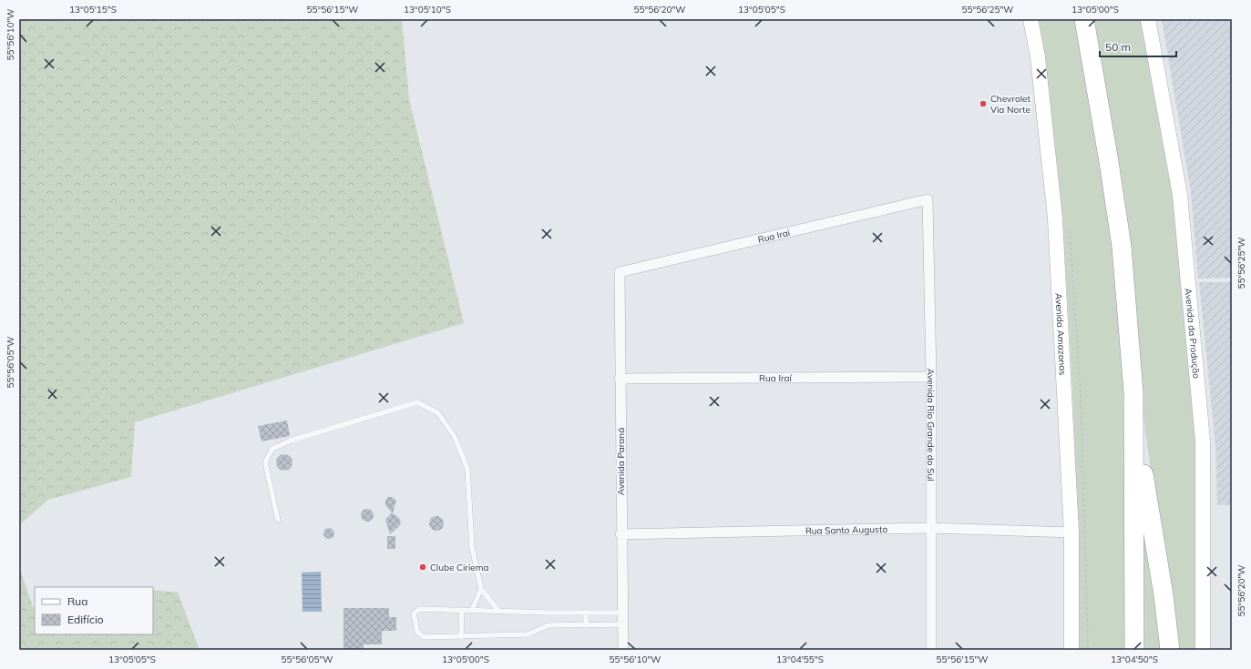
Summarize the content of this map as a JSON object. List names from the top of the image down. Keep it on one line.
{"streets":{"street":["Rua Irai","Avenida da Produção","Avenida Amazonas","Rua Iraí","Avenida Rio Grande do Sul","Avenida Paraná","Rua Santo Augusto"]},"crossings":[["Rua Irai","Avenida Rio Grande do Sul"],["Rua Irai","Avenida Paraná"],["Avenida Amazonas","Rua Santo Augusto"],["Rua Iraí","Avenida Rio Grande do Sul"],["Rua Iraí","Avenida Paraná"],["Avenida Rio Grande do Sul","Rua Santo Augusto"],["Avenida Paraná","Rua Santo Augusto"]],"places":["Chevrolet Via Norte","Clube Ciriema"],"legend":["Rua","Edifício"],"scale_bar":"50 m","coordinates":["13°05'15\"S","55°56'15\"W","13°05'10\"S","55°56'20\"W","13°05'05\"S","55°56'25\"W","13°05'00\"S","55°56'10\"W","55°56'05\"W","13°04'55\"S","13°04'50\"S"]}
